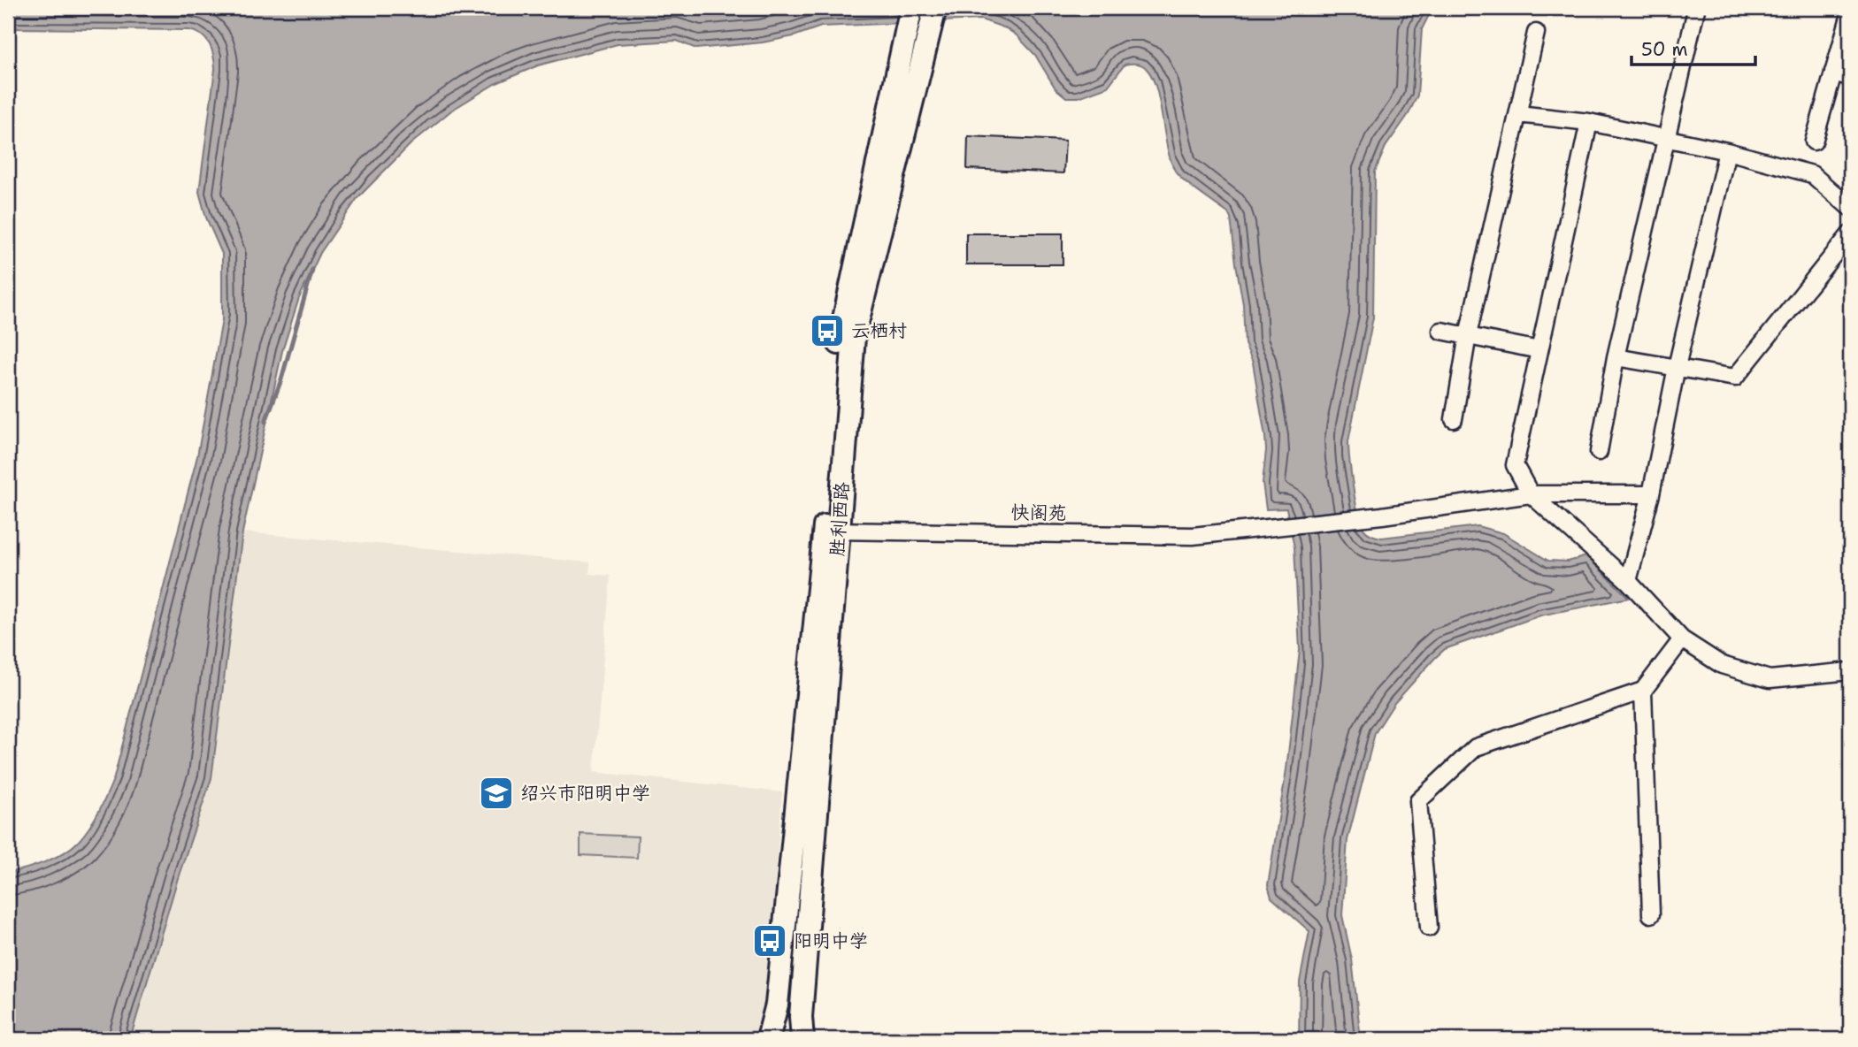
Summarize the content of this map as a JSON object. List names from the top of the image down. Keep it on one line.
{"streets":{"main road":["胜利西路"],"street":["快阁苑"]},"crossings":[["快阁苑","胜利西路"]],"places":{"bus stop":["云栖村","阳明中学"],"school or university":["绍兴市阳明中学"]},"scale_bar":"50 m"}
